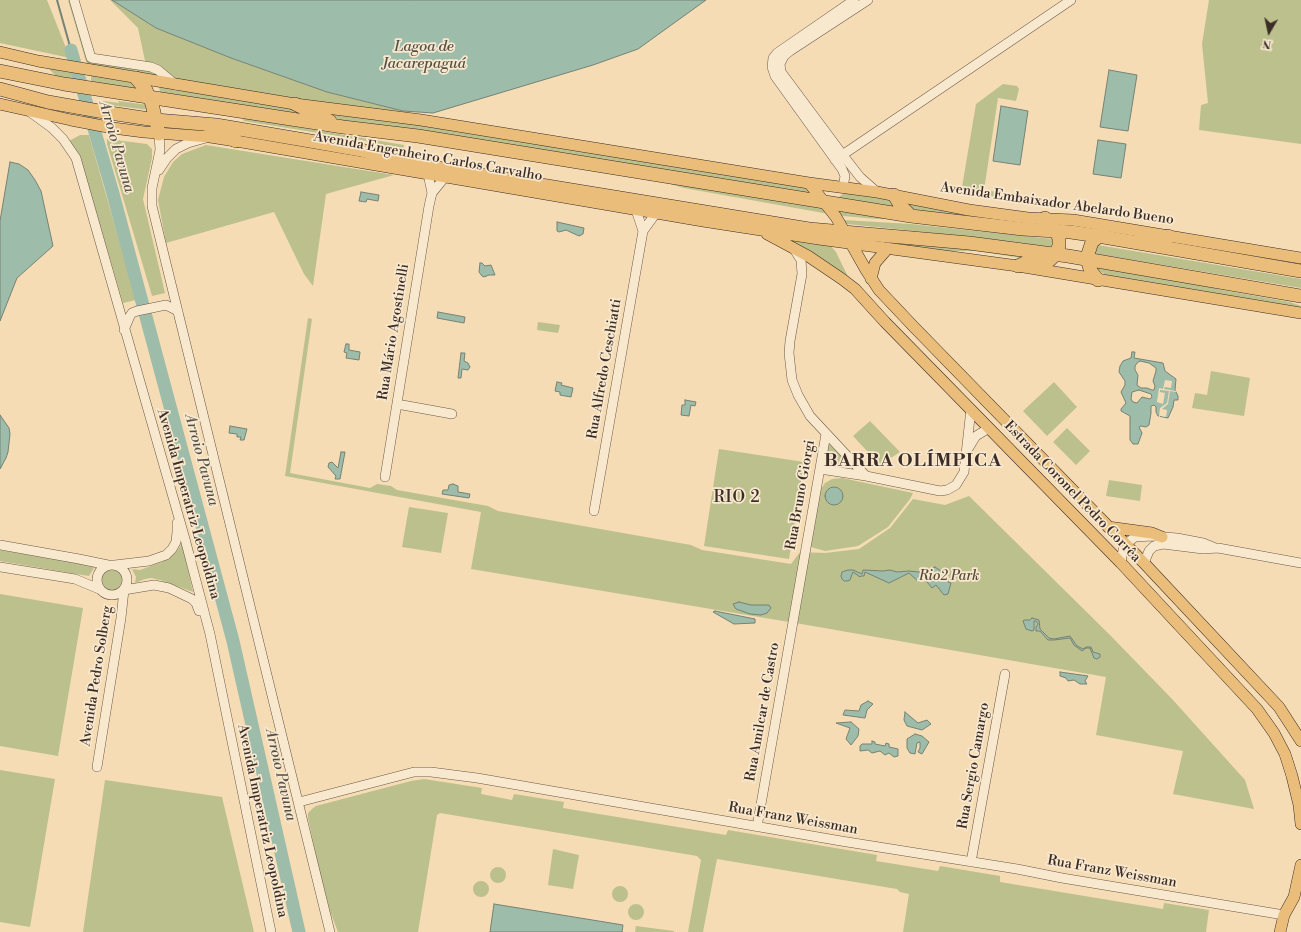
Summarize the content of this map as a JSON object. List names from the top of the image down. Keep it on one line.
{"streets":{"highway":["Avenida Engenheiro Carlos Carvalho","Avenida Embaixador Abelardo Bueno"],"main road":["Estrada Coronel Pedro Corrêa"],"street":["Rua Mário Agostinelli","Rua Alfredo Ceschiatti","Rua Bruno Giorgi","Avenida Imperatriz Leopoldina","Avenida Pedro Solberg","Rua Amilcar de Castro","Rua Sergio Camargo","Rua Franz Weissman"]},"crossings":[["Avenida Engenheiro Carlos Carvalho","Avenida Embaixador Abelardo Bueno"],["Avenida Engenheiro Carlos Carvalho","Rua Mário Agostinelli"],["Avenida Engenheiro Carlos Carvalho","Rua Alfredo Ceschiatti"],["Avenida Engenheiro Carlos Carvalho","Estrada Coronel Pedro Corrêa"],["Avenida Engenheiro Carlos Carvalho","Avenida Imperatriz Leopoldina"],["Avenida Embaixador Abelardo Bueno","Estrada Coronel Pedro Corrêa"],["Estrada Coronel Pedro Corrêa","Rua Bruno Giorgi"],["Rua Bruno Giorgi","Rua Amilcar de Castro"],["Rua Amilcar de Castro","Rua Franz Weissman"],["Rua Sergio Camargo","Rua Franz Weissman"]],"districts":["BARRA OLÍMPICA","RIO 2"],"water":["Lagoa de Jacarepaguá","Arroio Pavuna"],"parks":["Rio2 Park"],"north":"bottom"}
